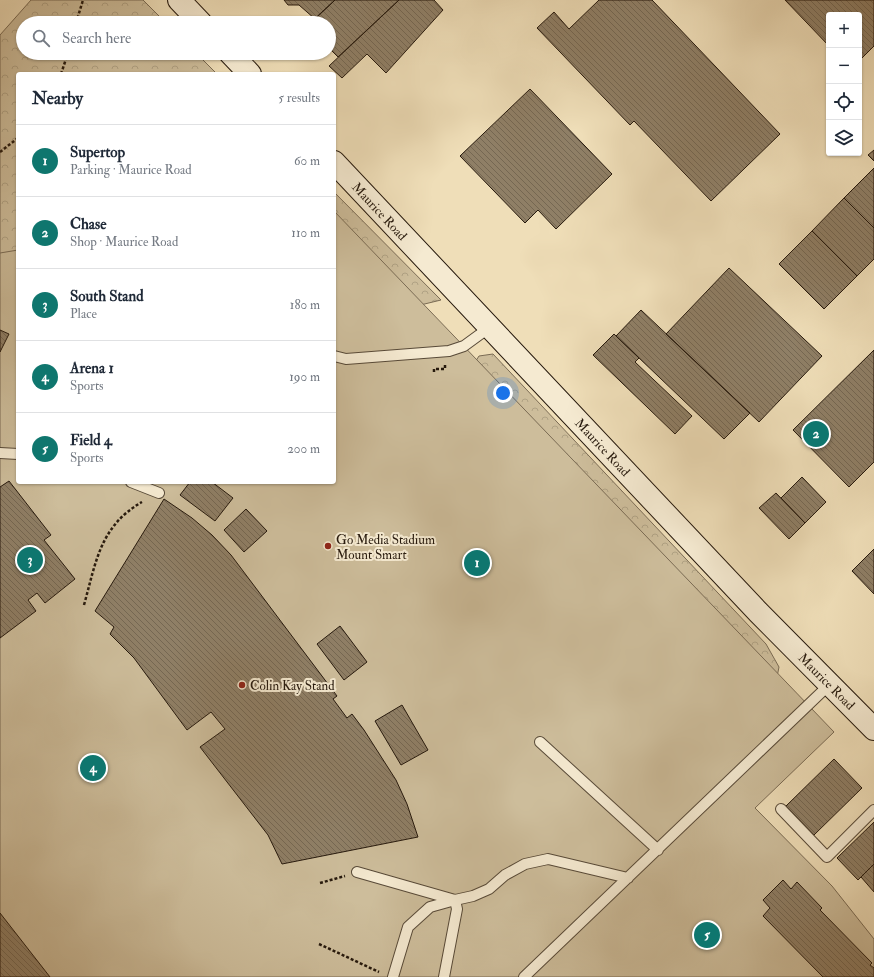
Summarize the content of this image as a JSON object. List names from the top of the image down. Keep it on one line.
{"streets":{"street":["Maurice Road"]},"places":["Go Media Stadium Mount Smart","Colin Kay Stand"],"page":{"map_buttons":["+","−"],"search":"Search here","heading":["Nearby","5 results"],"list":[{"mark":"1","name":"Supertop","note":"Parking · Maurice Road","value":"60 m"},{"mark":"2","name":"Chase","note":"Shop · Maurice Road","value":"110 m"},{"mark":"3","name":"South Stand","note":"Place","value":"180 m"},{"mark":"4","name":"Arena 1","note":"Sports","value":"190 m"},{"mark":"5","name":"Field 4","note":"Sports","value":"200 m"}],"pins":["2","3","1","4","5"]}}
